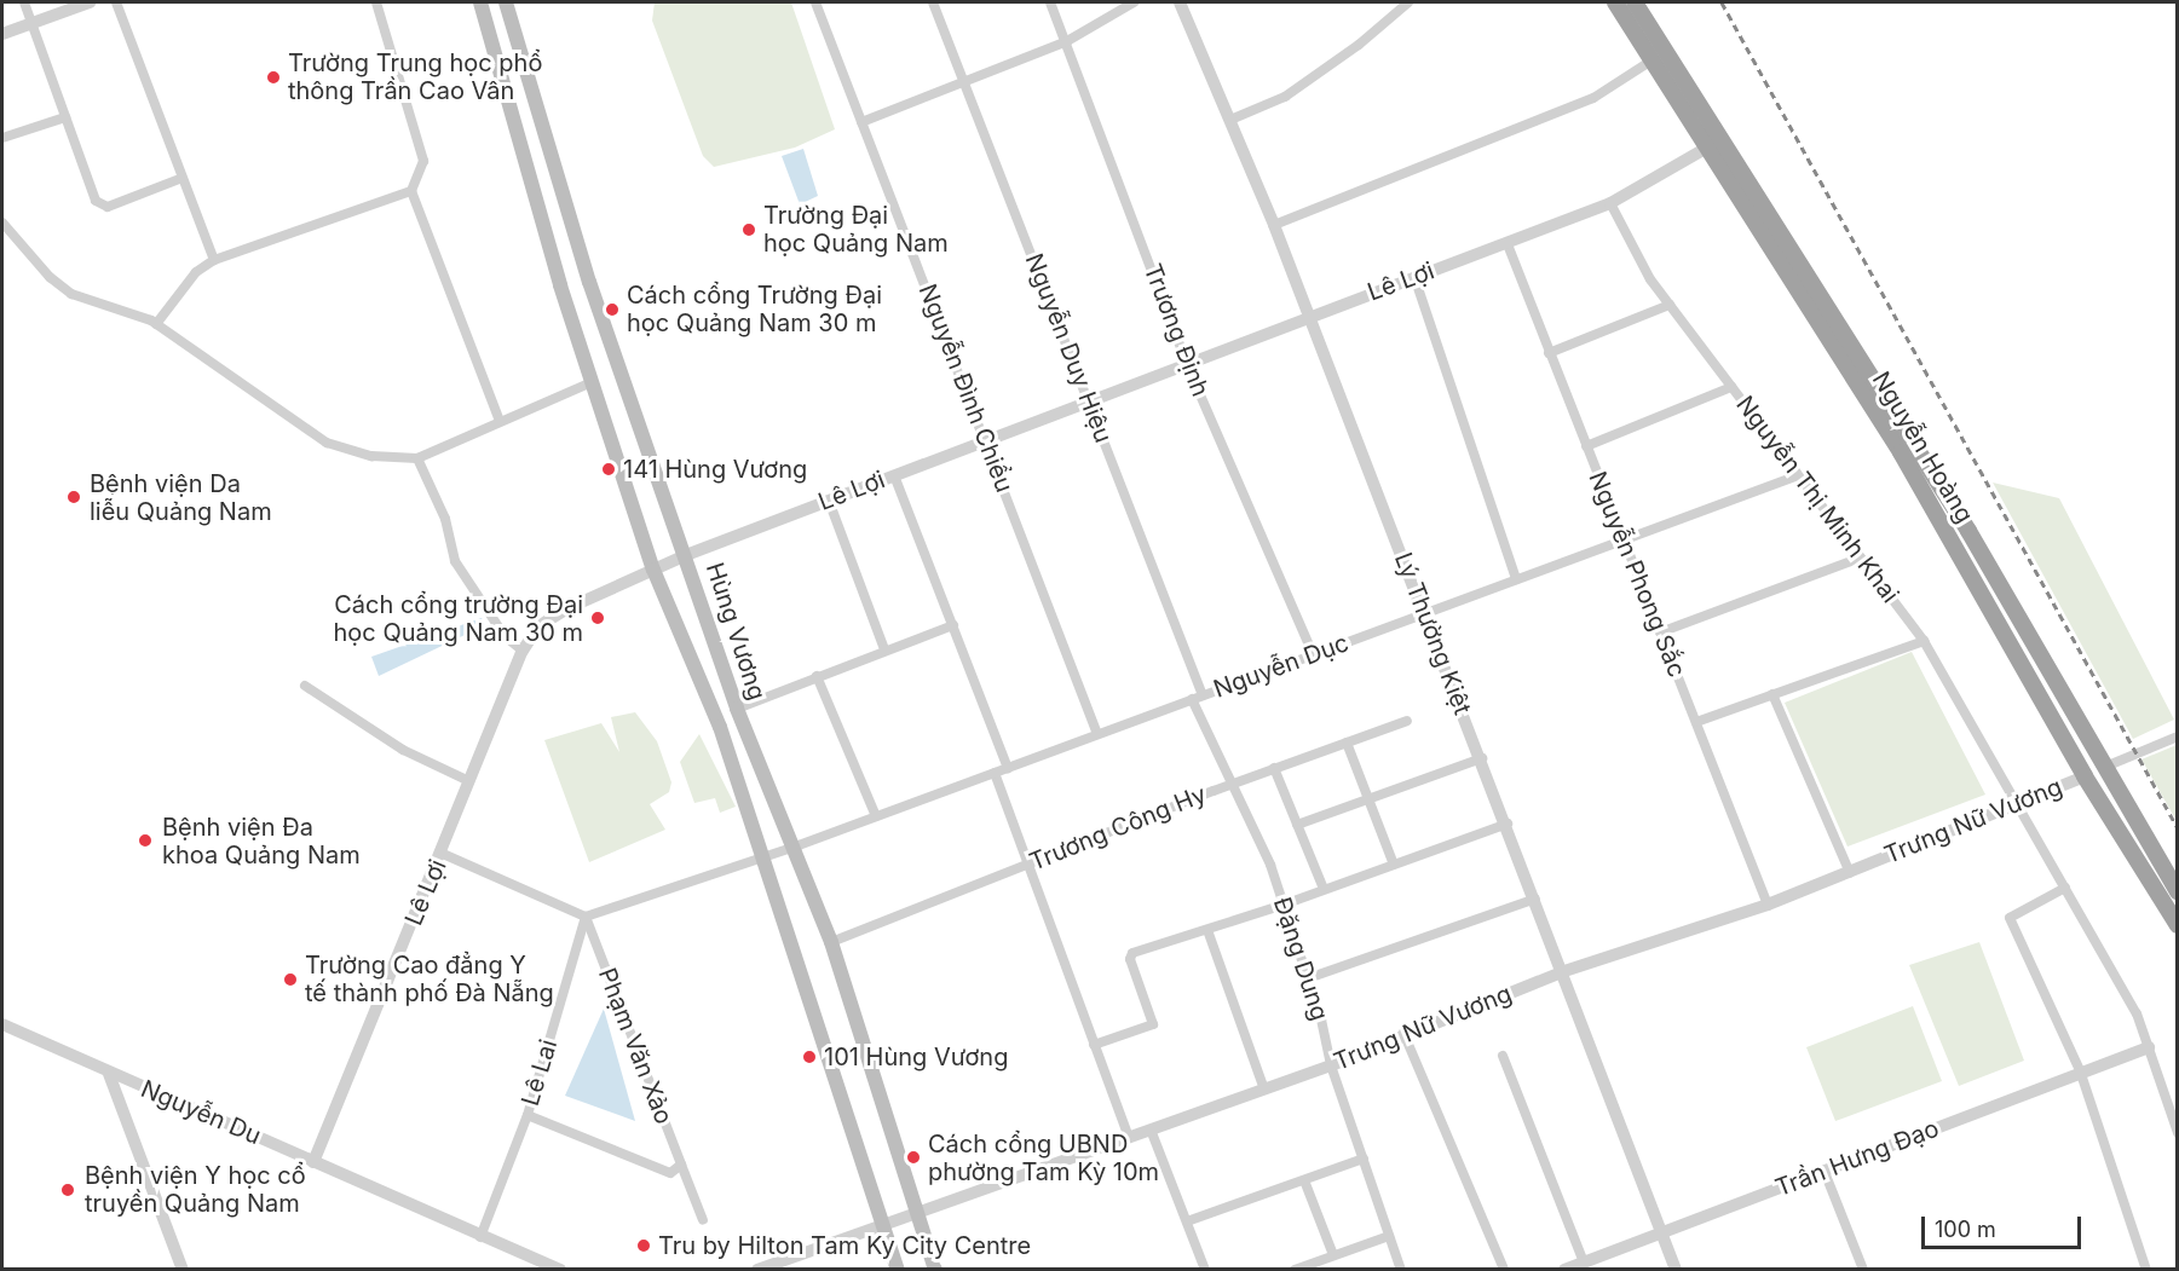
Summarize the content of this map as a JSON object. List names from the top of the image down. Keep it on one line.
{"streets":{"highway":["Nguyễn Hoàng"],"main road":["Hùng Vương"],"street":["Lê Lợi","Trương Định","Nguyễn Duy Hiệu","Nguyễn Đình Chiểu","Nguyễn Thị Minh Khai","Nguyễn Phong Sắc","Lý Thường Kiệt","Nguyễn Dục","Trưng Nữ Vương","Trương Công Hy","Đặng Dung","Phạm Văn Xảo","Lê Lai","Nguyễn Du","Trần Hưng Đạo"]},"crossings":[["Lê Lợi","Trương Định"],["Lê Lợi","Nguyễn Duy Hiệu"],["Lê Lợi","Nguyễn Đình Chiểu"],["Lê Lợi","Nguyễn Hoàng"],["Lê Lợi","Nguyễn Thị Minh Khai"],["Lê Lợi","Nguyễn Phong Sắc"],["Lê Lợi","Hùng Vương"],["Lê Lợi","Lý Thường Kiệt"],["Lê Lợi","Nguyễn Du"],["Trương Định","Nguyễn Dục"],["Nguyễn Duy Hiệu","Nguyễn Dục"],["Nguyễn Đình Chiểu","Nguyễn Dục"],["Nguyễn Hoàng","Trưng Nữ Vương"],["Nguyễn Thị Minh Khai","Nguyễn Dục"],["Nguyễn Thị Minh Khai","Trưng Nữ Vương"],["Nguyễn Thị Minh Khai","Trần Hưng Đạo"],["Nguyễn Phong Sắc","Nguyễn Dục"],["Nguyễn Phong Sắc","Trưng Nữ Vương"],["Hùng Vương","Nguyễn Dục"],["Hùng Vương","Trưng Nữ Vương"],["Hùng Vương","Trương Công Hy"],["Lý Thường Kiệt","Nguyễn Dục"],["Lý Thường Kiệt","Trưng Nữ Vương"],["Lý Thường Kiệt","Trần Hưng Đạo"],["Nguyễn Dục","Đặng Dung"],["Trưng Nữ Vương","Đặng Dung"],["Trương Công Hy","Đặng Dung"],["Phạm Văn Xảo","Lê Lai"],["Lê Lai","Nguyễn Du"]],"places":["Trường Trung học phổ thông Trần Cao Vân","Trường Đại học Quảng Nam","Cách cổng Trường Đại học Quảng Nam 30 m","141 Hùng Vương","Bệnh viện Da liễu Quảng Nam","Cách cổng trường Đại học Quảng Nam 30 m","Bệnh viện Đa khoa Quảng Nam","Trường Cao đẳng Y tế thành phố Đà Nẵng","101 Hùng Vương","Cách cổng UBND phường Tam Kỳ 10m","Bệnh viện Y học cổ truyền Quảng Nam","Tru by Hilton Tam Ky City Centre"],"scale_bar":"100 m"}
